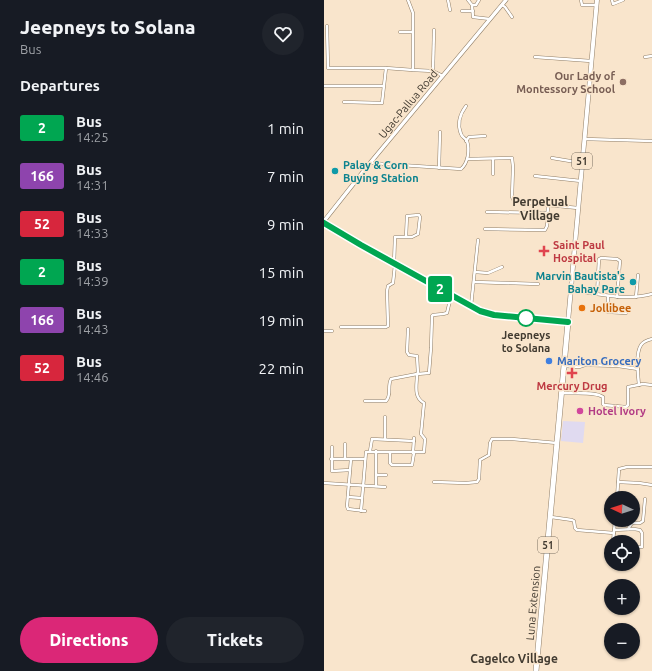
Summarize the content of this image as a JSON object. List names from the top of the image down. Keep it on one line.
{"streets":{"highway":["51","Luna Extension"],"street":["Ugac-Pallua Road"]},"crossings":[["51","Luna Extension"]],"districts":["Perpetual Village","Cagelco Village"],"places":{"other":["Our Lady of Montessory School","Palay & Corn Buying Station","Marvin Bautista's Bahay Pare","Jollibee","Jeepneys to Solana","Mariton Grocery","Hotel Ivory"],"health":["Saint Paul Hospital","Mercury Drug"]},"lines":["bus line 2"],"north":"left","page":{"heading":[["Jeepneys to Solana","Bus"],"Departures"],"on_map":"2","list":[{"mark":"2","name":"Bus","note":"14:25","value":"1 min"},{"mark":"166","name":"Bus","note":"14:31","value":"7 min"},{"mark":"52","name":"Bus","note":"14:33","value":"9 min"},{"mark":"2","name":"Bus","note":"14:39","value":"15 min"},{"mark":"166","name":"Bus","note":"14:43","value":"19 min"},{"mark":"52","name":"Bus","note":"14:46","value":"22 min"}],"map_buttons":["+","−"],"buttons":["Directions","Tickets"]}}
